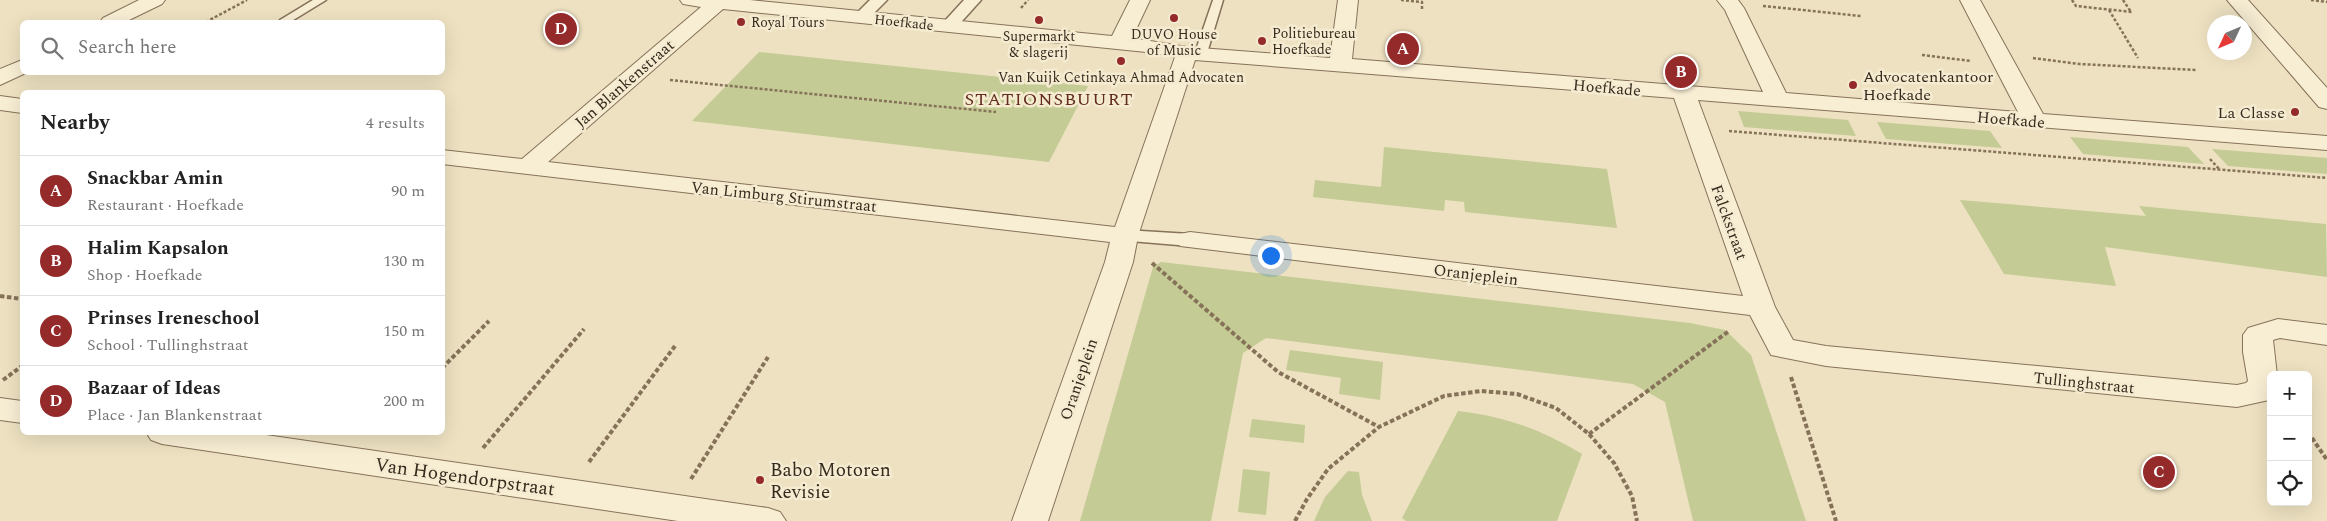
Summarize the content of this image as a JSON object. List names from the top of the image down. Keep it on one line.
{"streets":{"street":["Hoefkade","Jan Blankenstraat","Van Limburg Stirumstraat","Falckstraat","Oranjeplein","Tullinghstraat","Van Hogendorpstraat"]},"crossings":[["Hoefkade","Jan Blankenstraat"],["Hoefkade","Falckstraat"],["Hoefkade","Oranjeplein"],["Jan Blankenstraat","Van Limburg Stirumstraat"],["Van Limburg Stirumstraat","Oranjeplein"],["Falckstraat","Oranjeplein"],["Falckstraat","Tullinghstraat"]],"districts":["STATIONSBUURT"],"places":["DUVO House of Music","Supermarkt & slagerij","Royal Tours","Politiebureau Hoefkade","Van Kuijk Cetinkaya Ahmad Advocaten","Advocatenkantoor Hoefkade","La Classe","Babo Motoren Revisie"],"north":"bottom left","page":{"pins":["D","A","B","C"],"search":"Search here","heading":["Nearby","4 results"],"list":[{"mark":"A","name":"Snackbar Amin","note":"Restaurant · Hoefkade","value":"90 m"},{"mark":"B","name":"Halim Kapsalon","note":"Shop · Hoefkade","value":"130 m"},{"mark":"C","name":"Prinses Ireneschool","note":"School · Tullinghstraat","value":"150 m"},{"mark":"D","name":"Bazaar of Ideas","note":"Place · Jan Blankenstraat","value":"200 m"}],"map_buttons":["+","−"]}}
